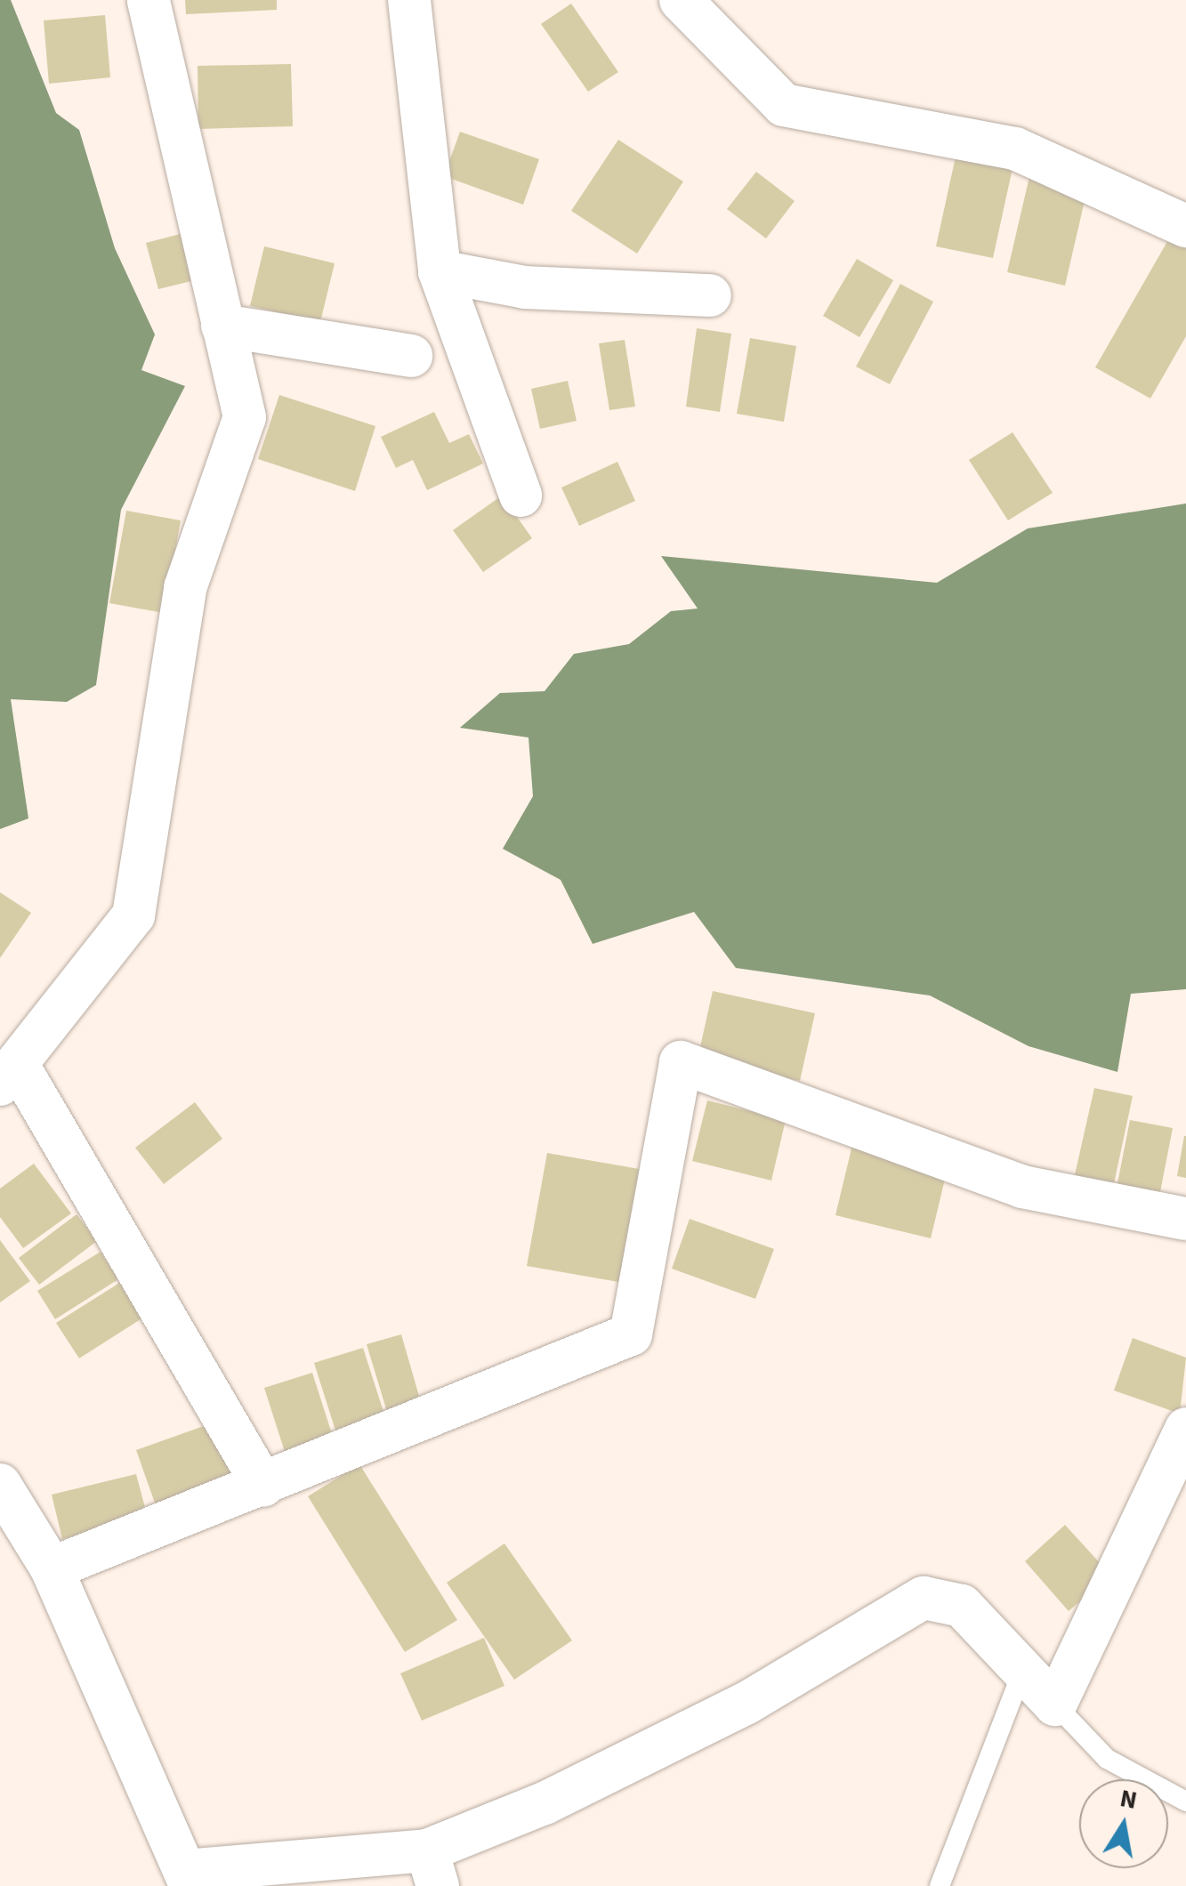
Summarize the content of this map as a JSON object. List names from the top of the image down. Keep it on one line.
{"north":"top"}
